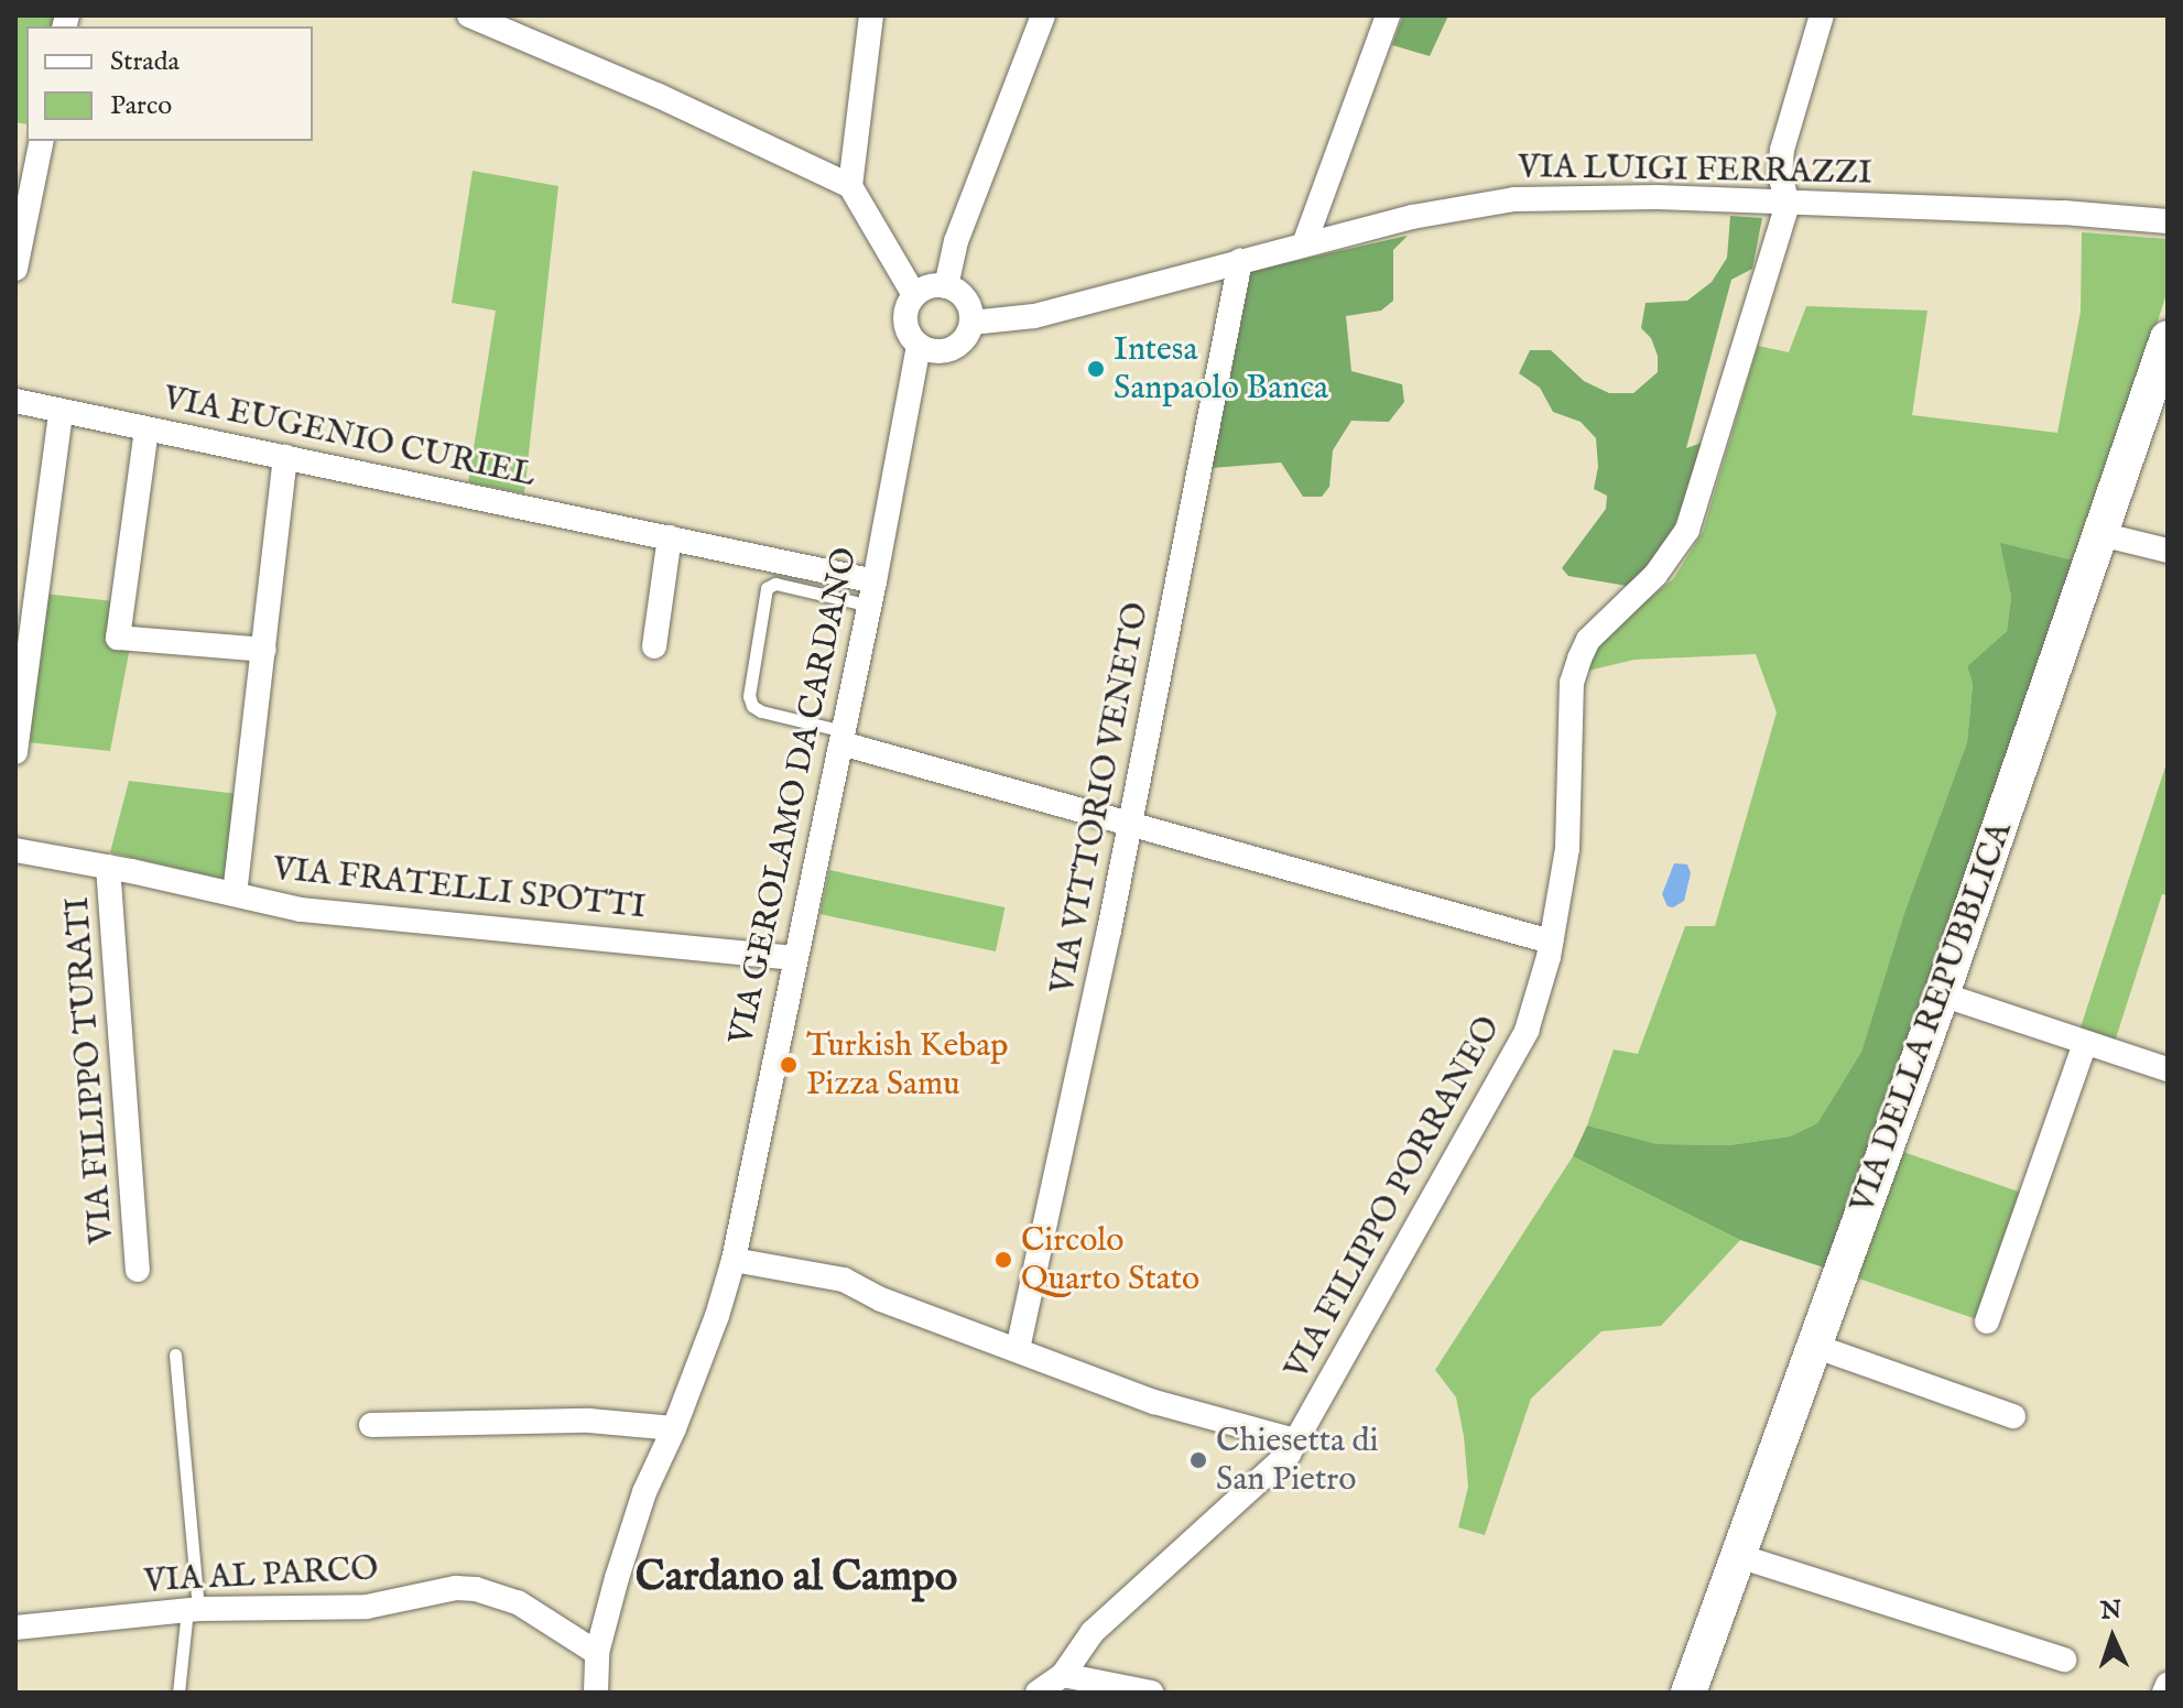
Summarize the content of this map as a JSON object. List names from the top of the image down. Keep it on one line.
{"streets":{"street":["VIA LUIGI FERRAZZI","VIA EUGENIO CURIEL","VIA GEROLAMO DA CARDANO","VIA VITTORIO VENETO","VIA FRATELLI SPOTTI","VIA DELLA REPUBBLICA","VIA FILIPPO TURATI","VIA FILIPPO PORRANEO","VIA AL PARCO"]},"crossings":[["VIA LUIGI FERRAZZI","VIA GEROLAMO DA CARDANO"],["VIA LUIGI FERRAZZI","VIA VITTORIO VENETO"],["VIA LUIGI FERRAZZI","VIA FILIPPO PORRANEO"],["VIA EUGENIO CURIEL","VIA GEROLAMO DA CARDANO"],["VIA GEROLAMO DA CARDANO","VIA FRATELLI SPOTTI"],["VIA GEROLAMO DA CARDANO","VIA AL PARCO"],["VIA FRATELLI SPOTTI","VIA FILIPPO TURATI"]],"districts":["Cardano al Campo"],"places":["Intesa Sanpaolo Banca","Turkish Kebap Pizza Samu","Circolo Quarto Stato","Chiesetta di San Pietro"],"legend":["Strada","Parco"],"north":"top"}
